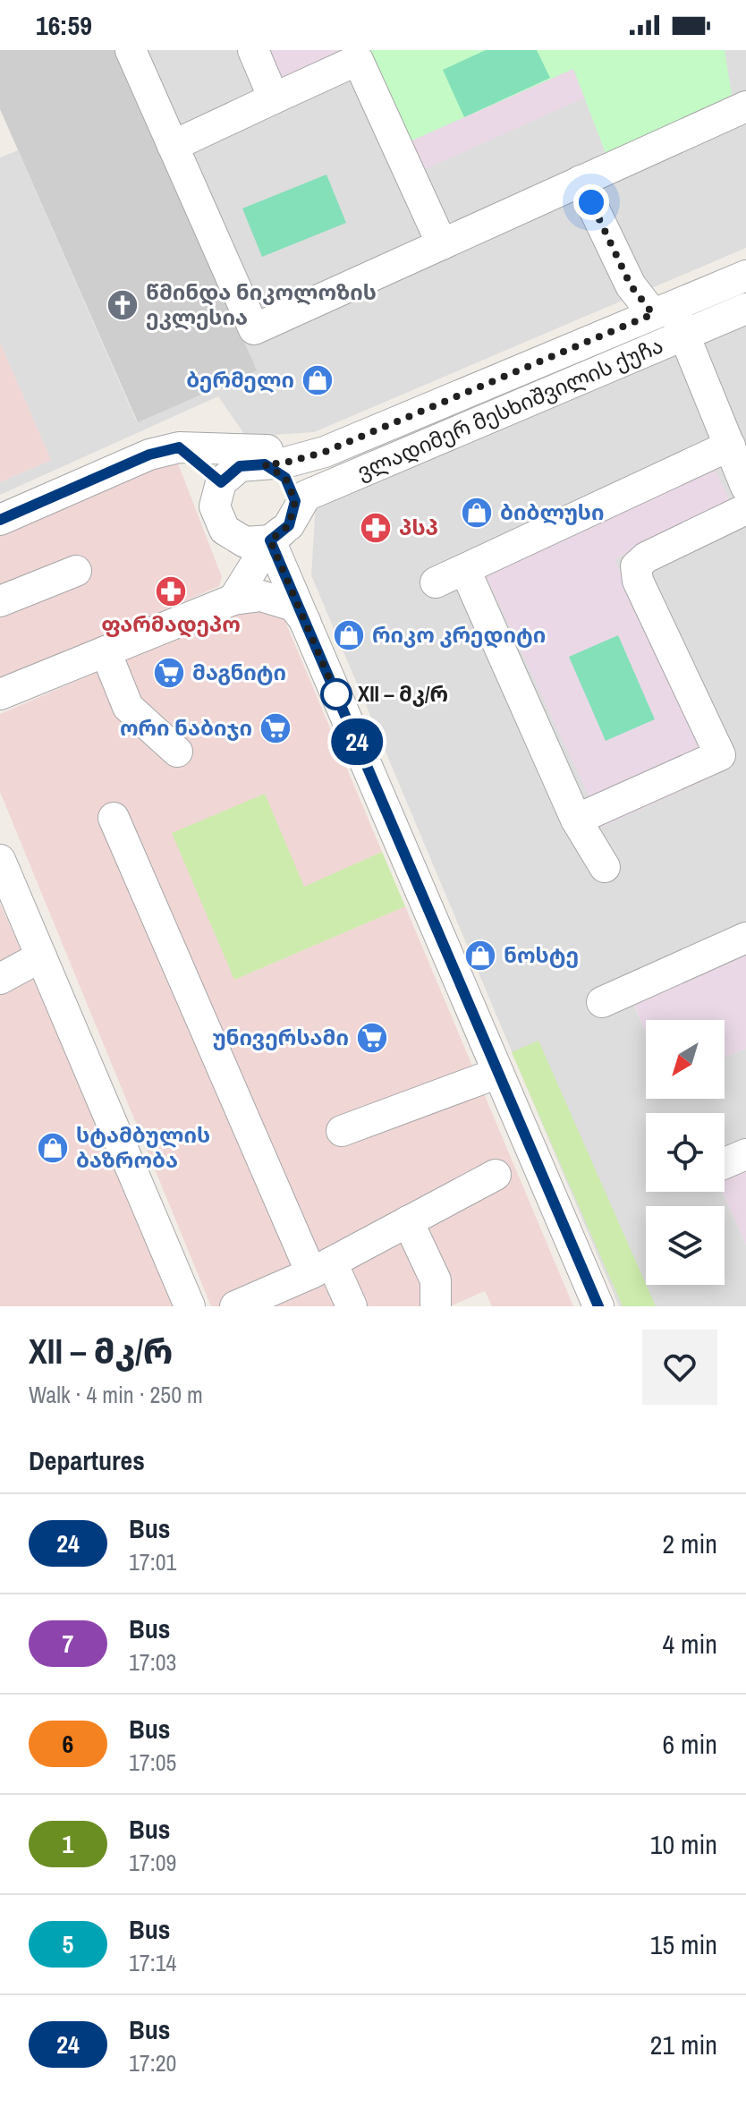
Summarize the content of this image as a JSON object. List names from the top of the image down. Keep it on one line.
{"streets":{"street":["ვლადიმერ მესხიშვილის ქუჩა"]},"places":{"church":["წმინდა ნიკოლოზის ეკლესია"],"shop":["ბერმელი","ბიბლუსი","რიკო კრედიტი","ნოსტე","სტამბულის ბაზრობა"],"pharmacy":["პსპ","ფარმადეპო"],"supermarket":["მაგნიტი","ორი ნაბიჯი","უნივერსამი"],"other":["XII – მკ/რ"]},"lines":["bus line 24"],"north":"bottom left","page":{"status":"16:59","on_map":"24","heading":[["XII – მკ/რ","Walk · 4 min · 250 m"],"Departures"],"list":[{"mark":"24","name":"Bus","note":"17:01","value":"2 min"},{"mark":"7","name":"Bus","note":"17:03","value":"4 min"},{"mark":"6","name":"Bus","note":"17:05","value":"6 min"},{"mark":"1","name":"Bus","note":"17:09","value":"10 min"},{"mark":"5","name":"Bus","note":"17:14","value":"15 min"},{"mark":"24","name":"Bus","note":"17:20","value":"21 min"}]}}
